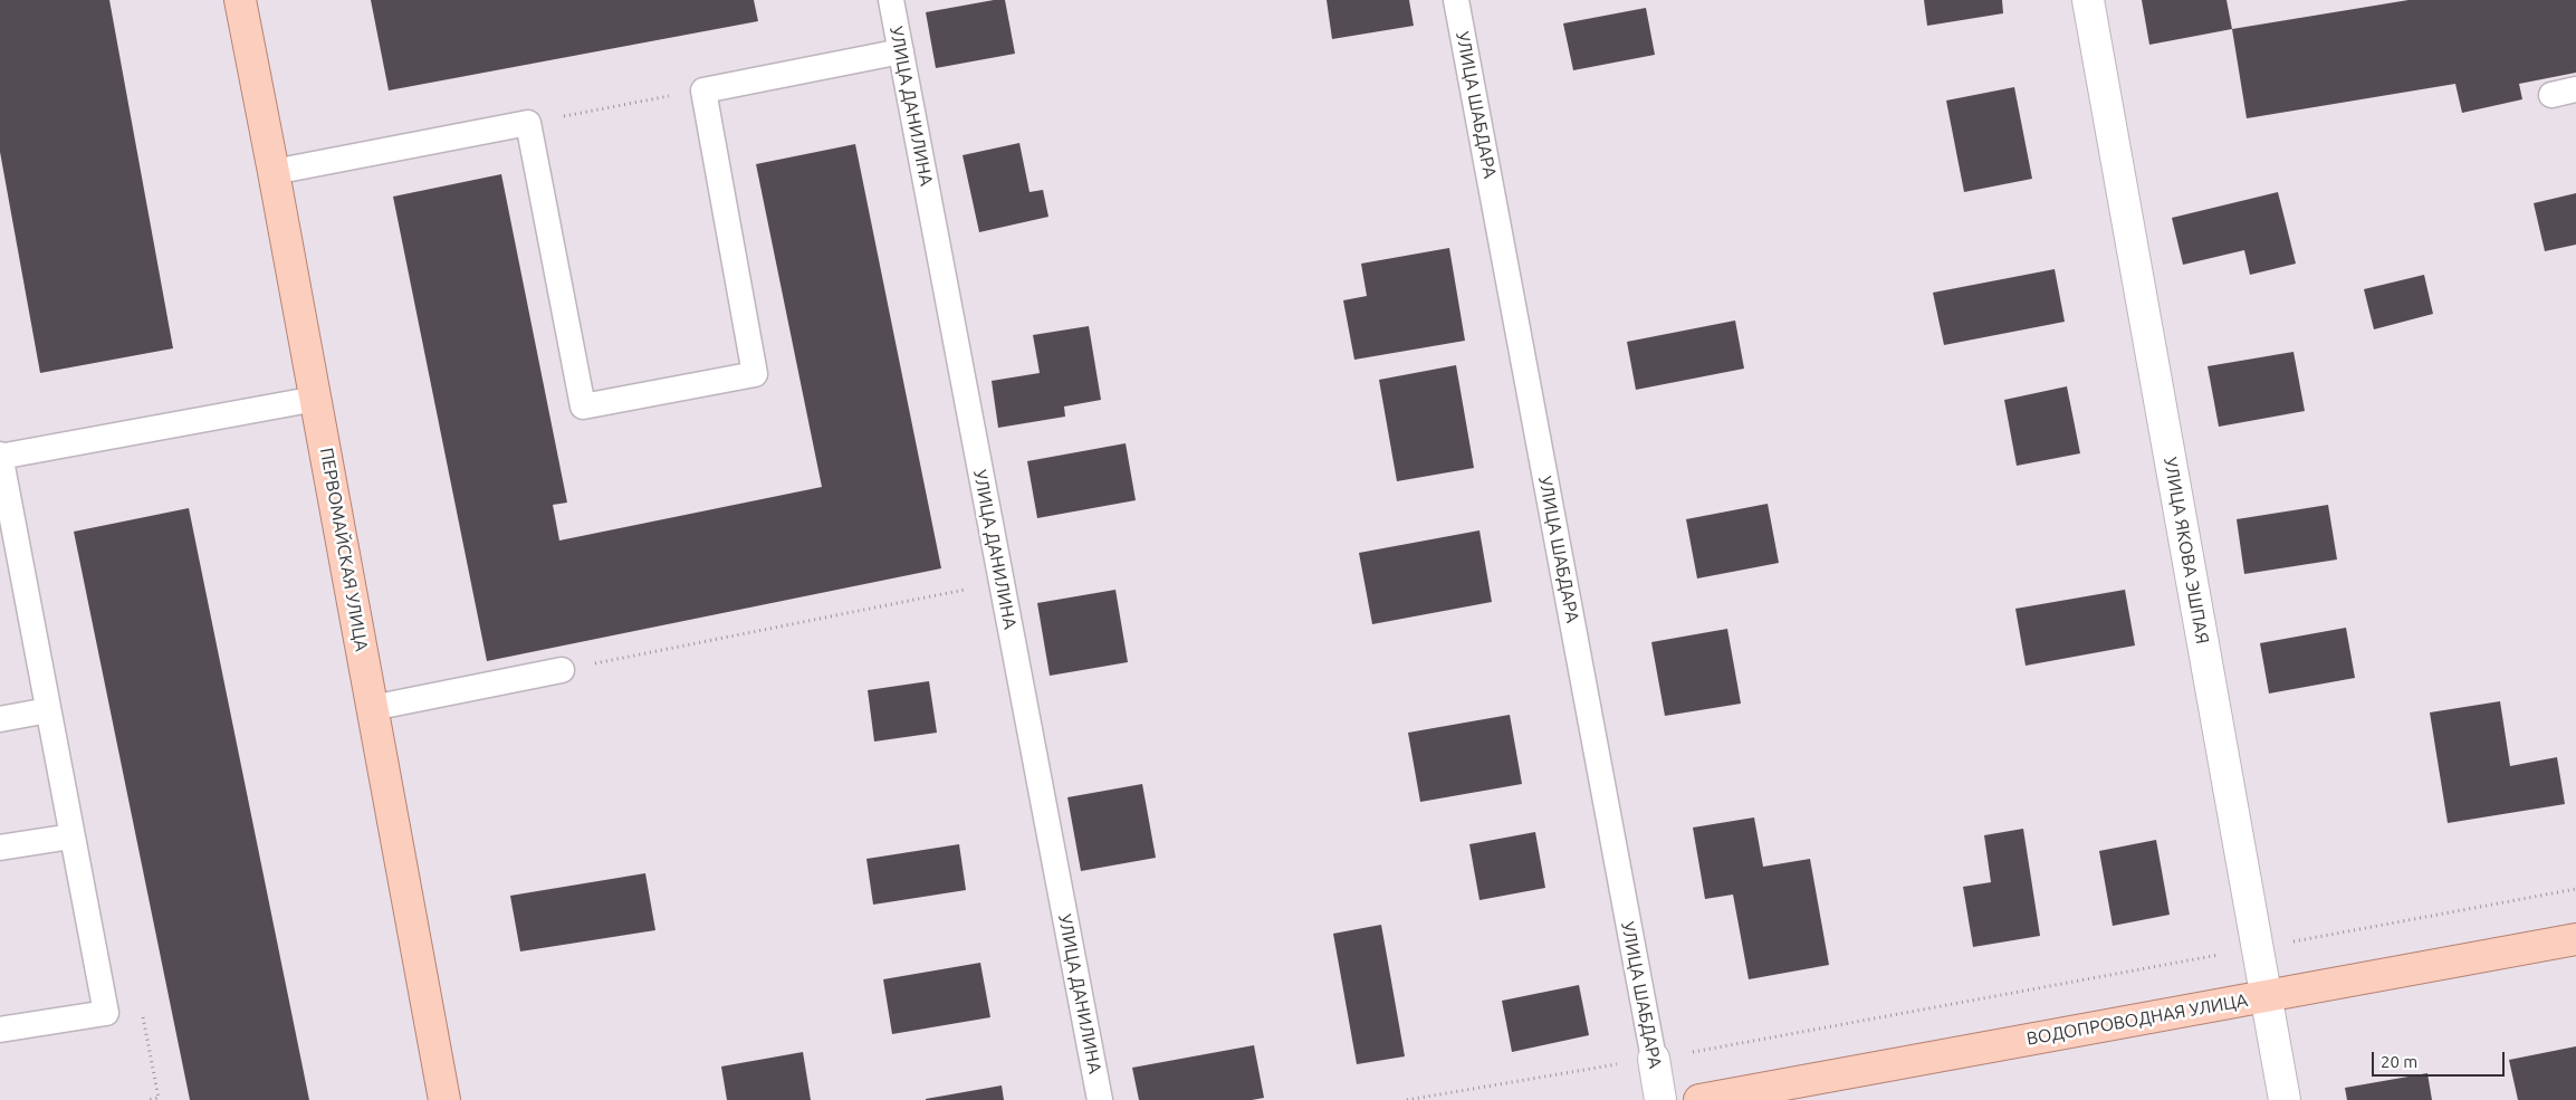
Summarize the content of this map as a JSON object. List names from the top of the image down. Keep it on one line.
{"streets":{"main road":["ПЕРВОМАЙСКАЯ УЛИЦА","ВОДОПРОВОДНАЯ УЛИЦА"],"street":["УЛИЦА ШАБДАРА","УЛИЦА ЯКОВА ЭШПАЯ"],"lane":["УЛИЦА ДАНИЛИНА"]},"crossings":[["УЛИЦА ЯКОВА ЭШПАЯ","ВОДОПРОВОДНАЯ УЛИЦА"]],"scale_bar":"20 m"}
